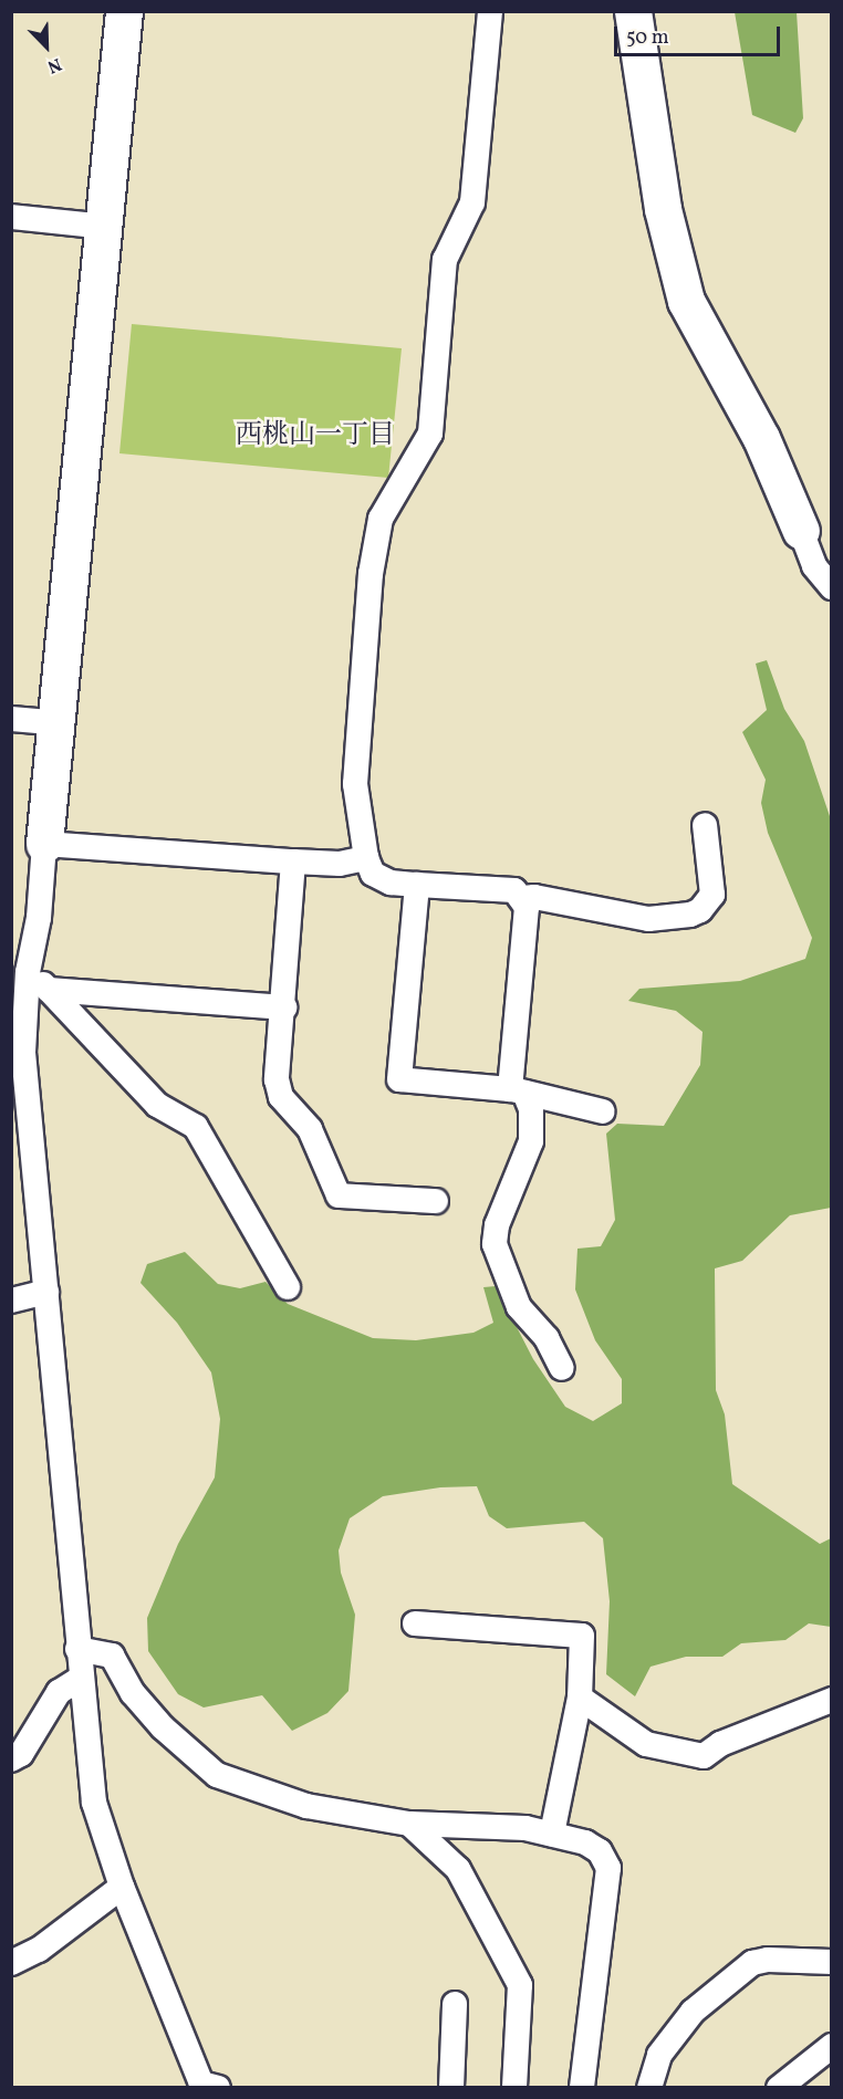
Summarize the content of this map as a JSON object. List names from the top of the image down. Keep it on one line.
{"districts":["西桃山一丁目"],"scale_bar":"50 m","north":"bottom right"}
